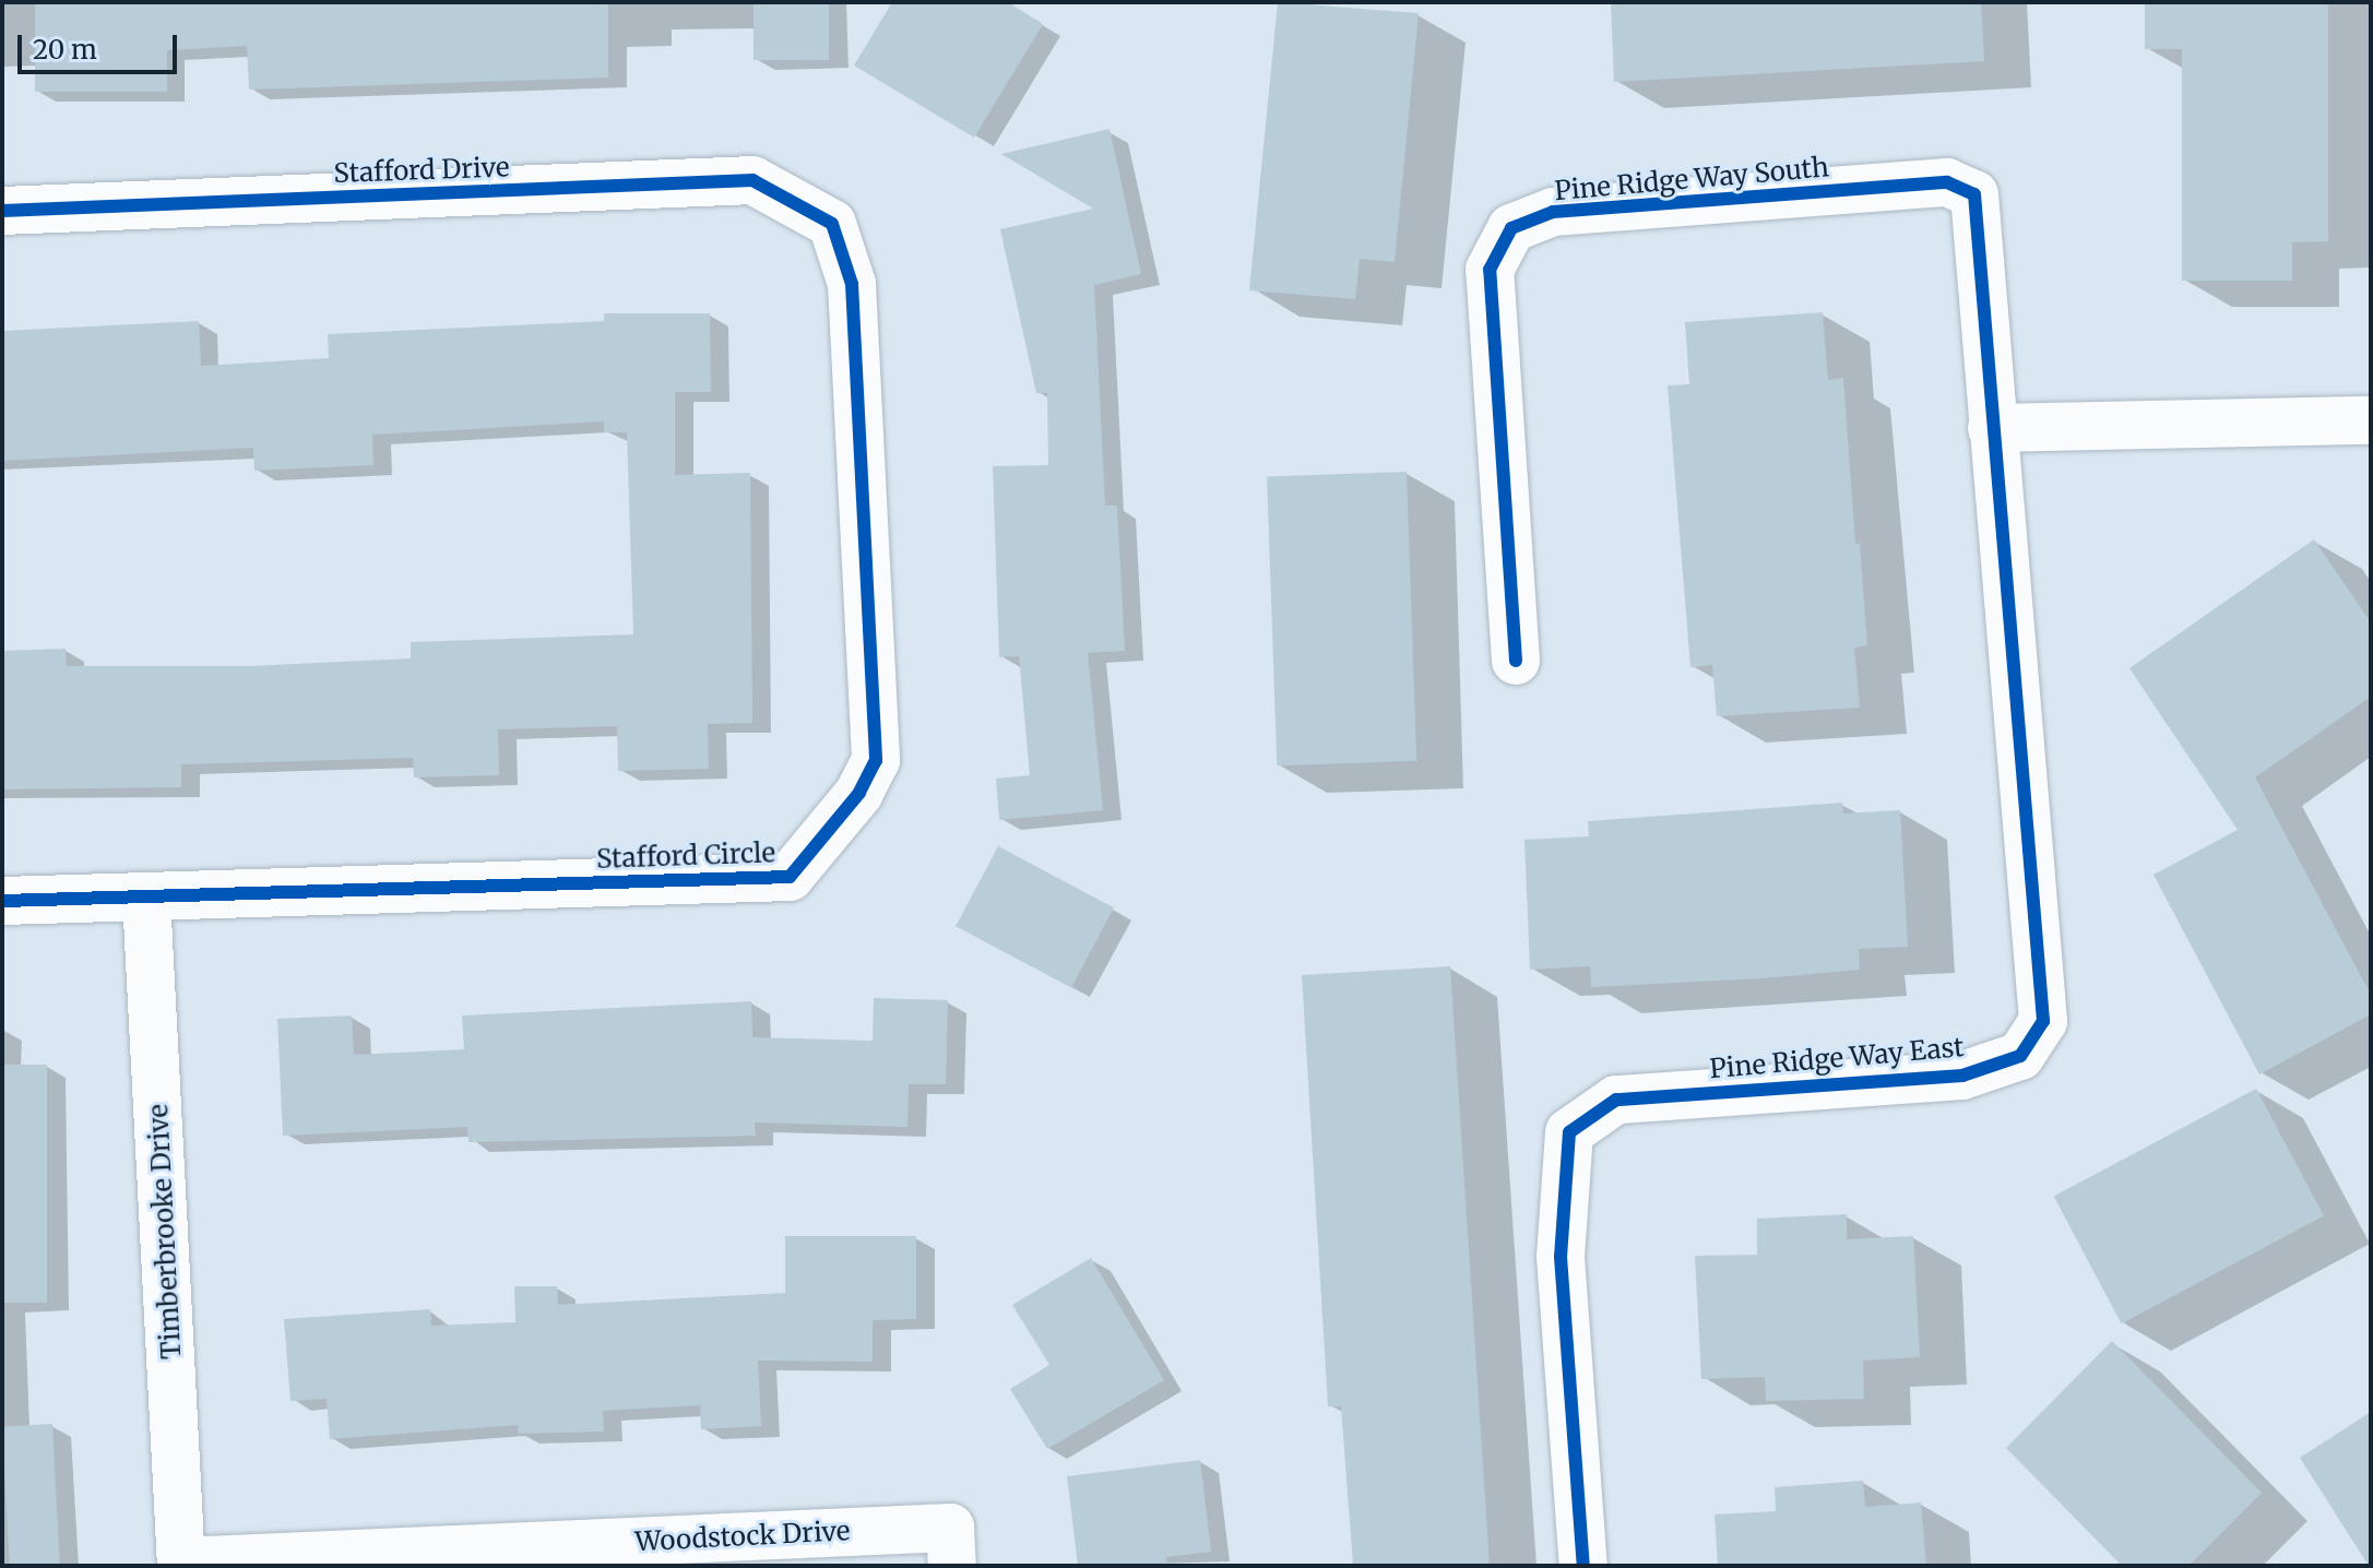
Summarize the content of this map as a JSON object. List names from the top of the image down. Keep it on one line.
{"streets":{"street":["Stafford Drive","Pine Ridge Way South","Stafford Circle","Pine Ridge Way East","Timberbrooke Drive","Woodstock Drive"]},"crossings":[["Stafford Drive","Stafford Circle"],["Pine Ridge Way South","Pine Ridge Way East"],["Stafford Circle","Timberbrooke Drive"],["Timberbrooke Drive","Woodstock Drive"]],"scale_bar":"20 m"}
